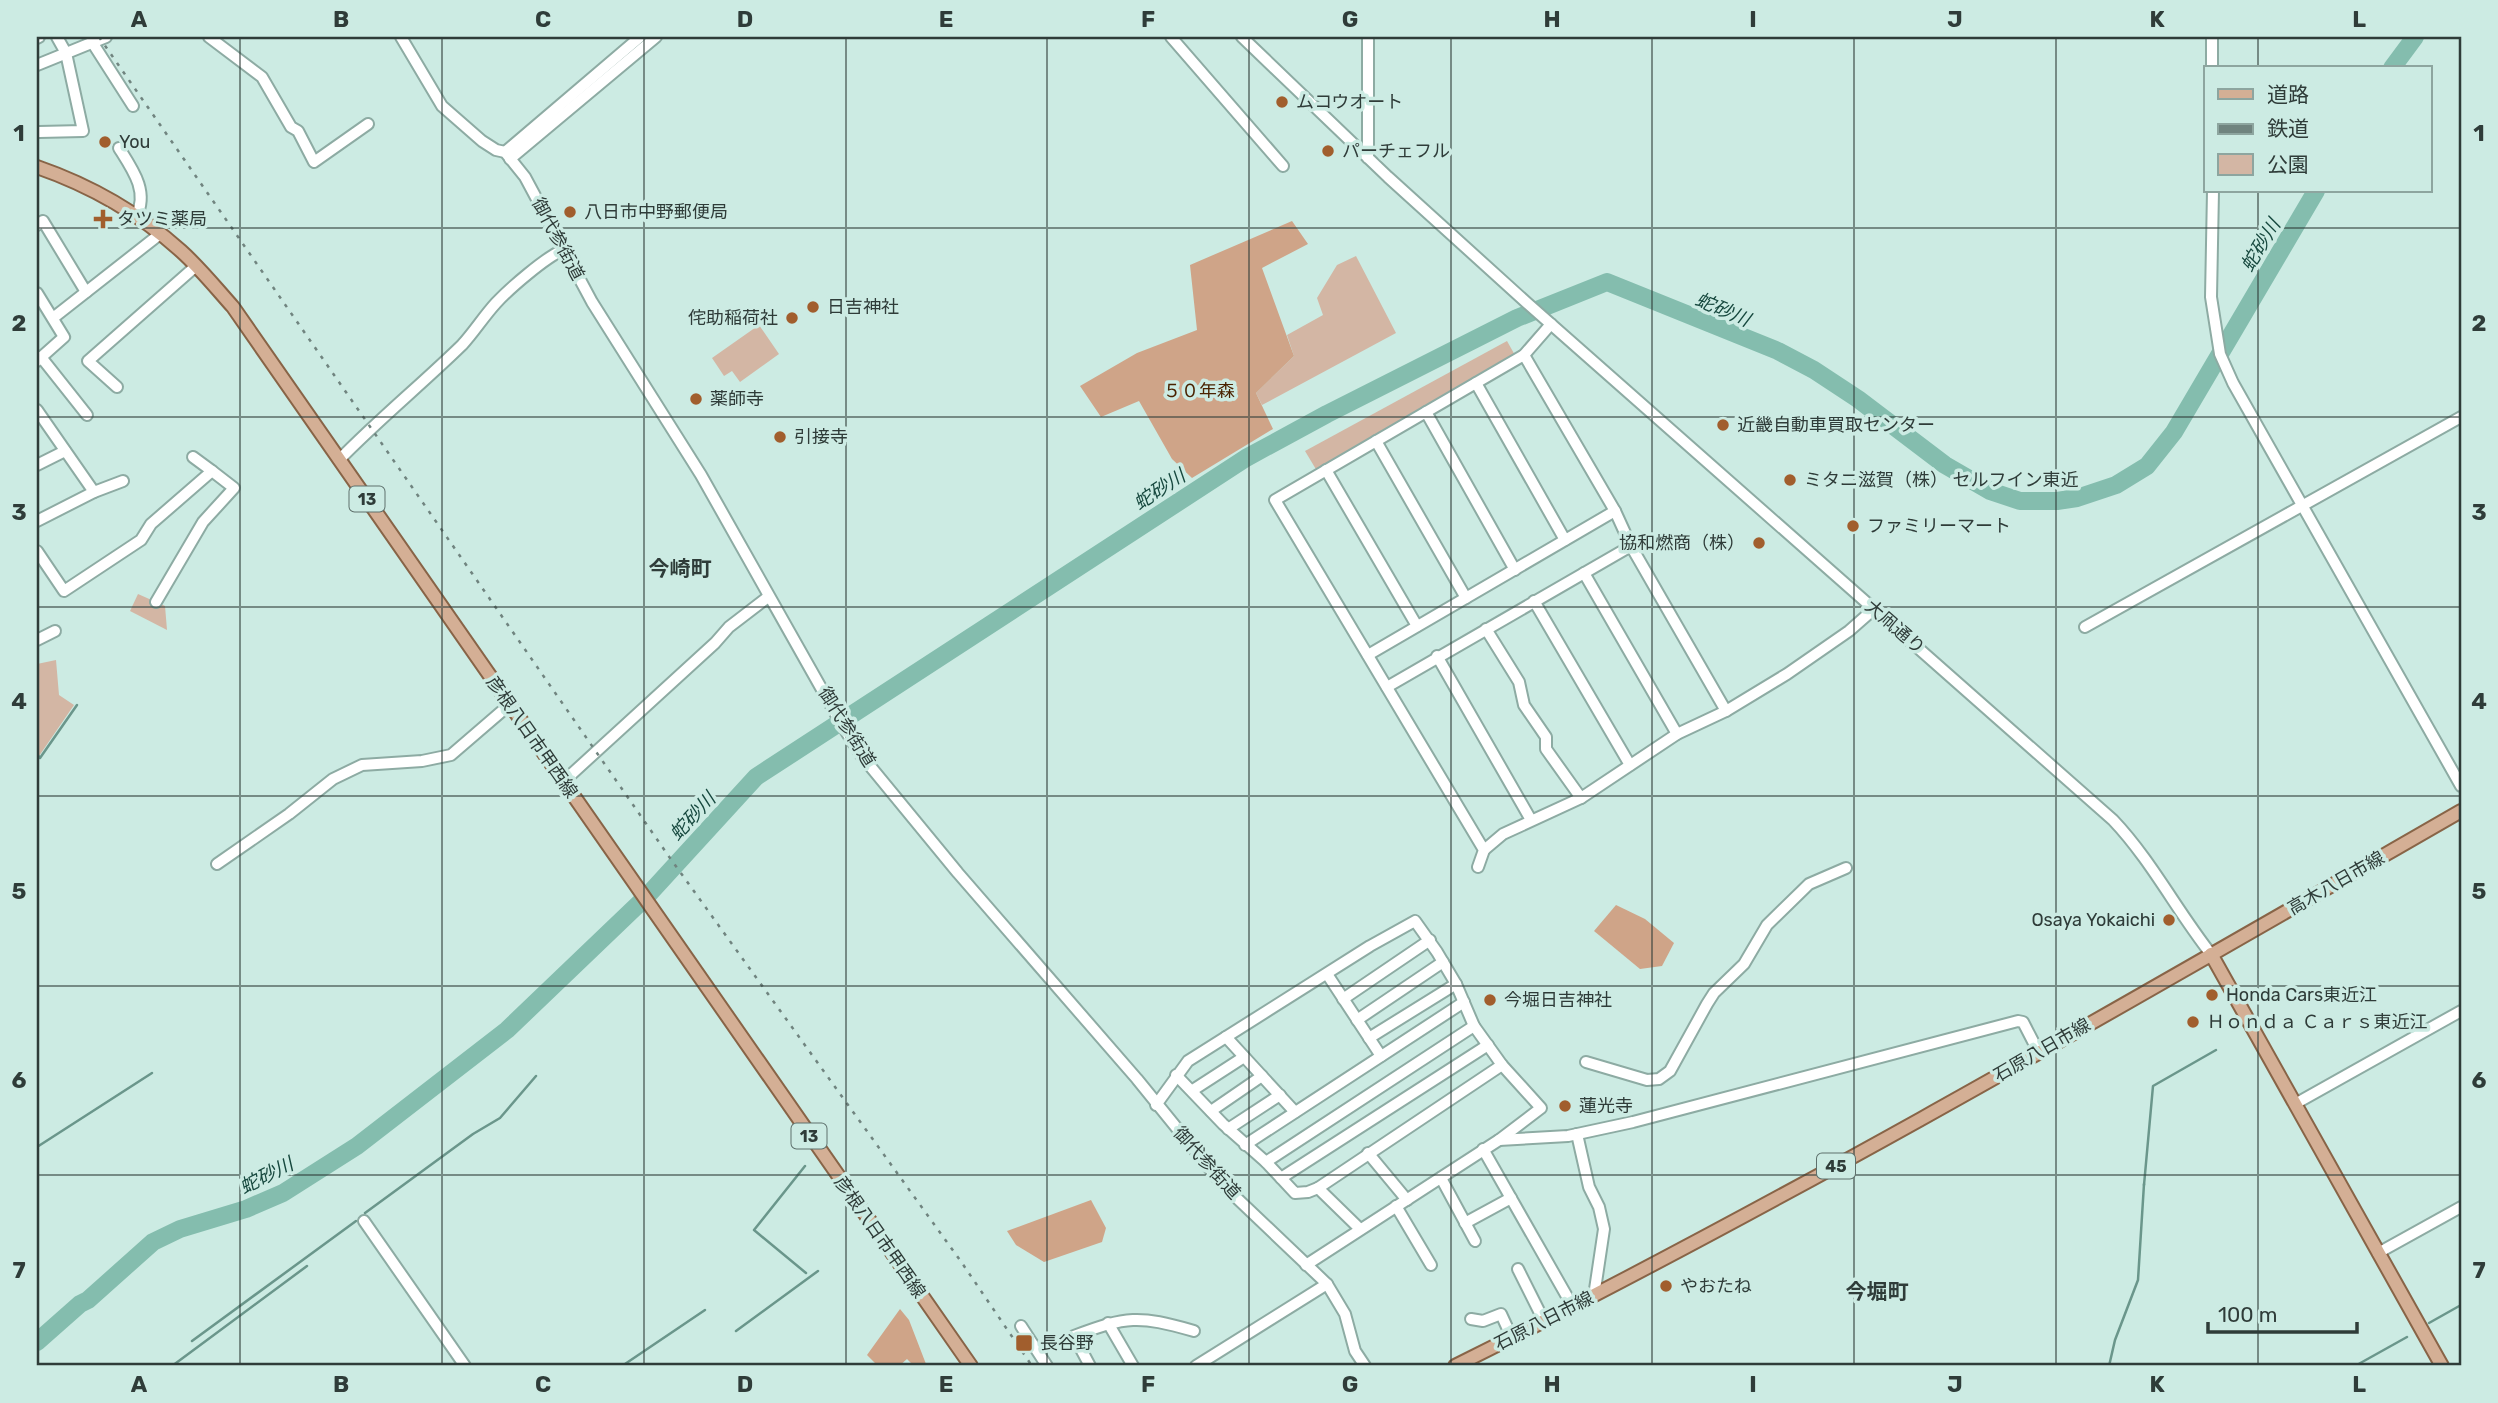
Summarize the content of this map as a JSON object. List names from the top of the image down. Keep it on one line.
{"streets":{"main road":["13","彦根八日市甲西線","高木八日市線","石原八日市線","45"],"street":["御代参街道","大凧通り"]},"crossings":[["大凧通り","高木八日市線"],["大凧通り","石原八日市線"],["高木八日市線","石原八日市線"]],"districts":["今崎町","今堀町"],"water":["蛇砂川"],"parks":["５０年森"],"places":{"other":["ムコウオート","You","パーチェフル","八日市中野郵便局","日吉神社","侘助稲荷社","薬師寺","近畿自動車買取センター","引接寺","ミタニ滋賀（株） セルフイン東近","ファミリーマート","協和燃商（株）","Osaya Yokaichi","Honda Cars東近江","今堀日吉神社","Ｈｏｎｄａ Ｃａｒｓ東近江","蓮光寺","やおたね"],"health":["タツミ薬局"],"transit":["長谷野"]},"legend":["道路","鉄道","公園"],"scale_bar":"100 m","grid":{"columns":["A","B","C","D","E","F","G","H","I","J","K","L"],"rows":["1","2","3","4","5","6","7"]}}
